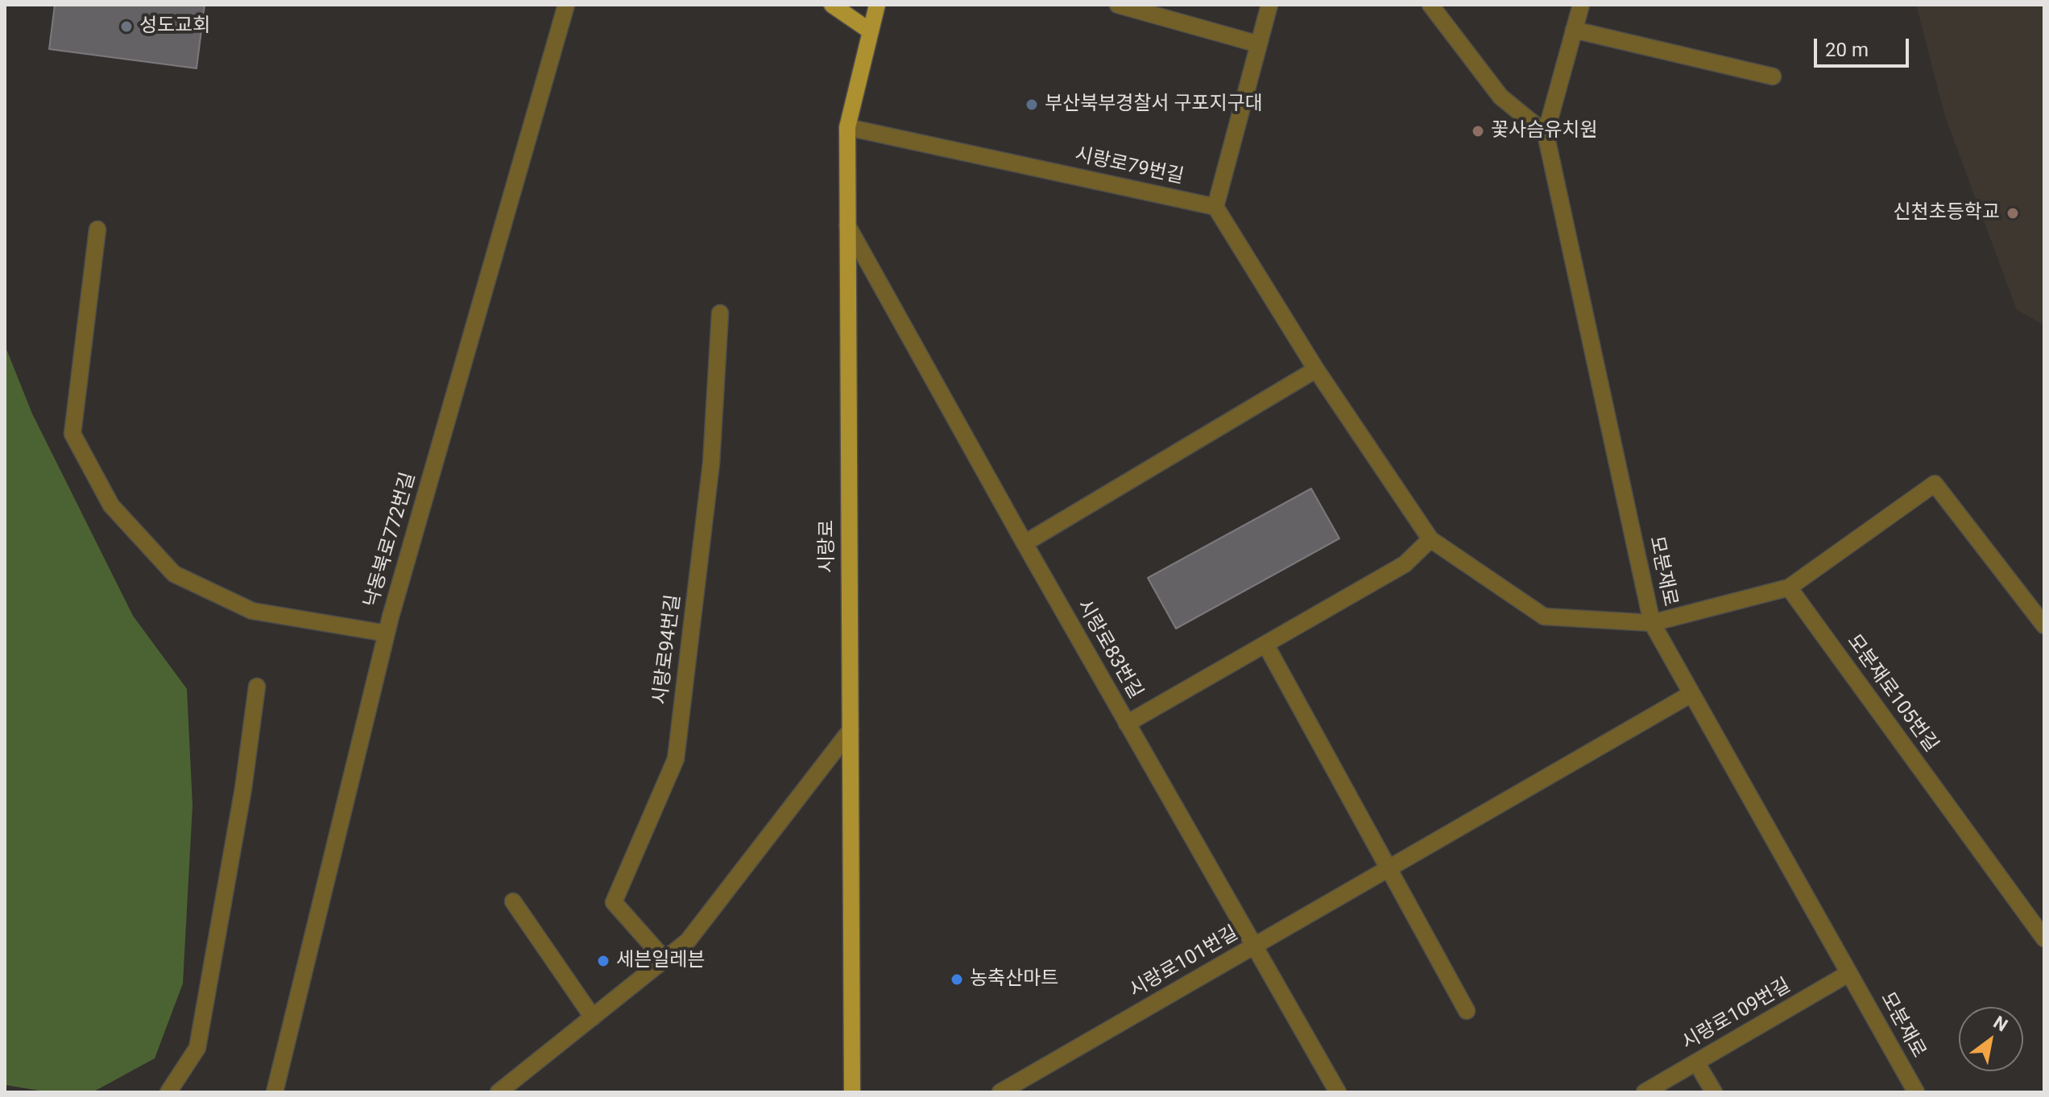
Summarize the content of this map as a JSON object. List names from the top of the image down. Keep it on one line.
{"streets":{"main road":["시랑로"],"street":["시랑로79번길","낙동북로772번길","모분재로","시랑로94번길","시랑로83번길","모분재로105번길","시랑로101번길","시랑로109번길"]},"crossings":[["시랑로79번길","시랑로"],["시랑로","시랑로83번길"],["모분재로","시랑로101번길"],["모분재로","시랑로109번길"],["시랑로83번길","시랑로101번길"]],"places":["성도교회","부산북부경찰서 구포지구대","꽃사슴유치원","신천초등학교","세븐일레븐","농축산마트"],"scale_bar":"20 m","north":"top right"}
